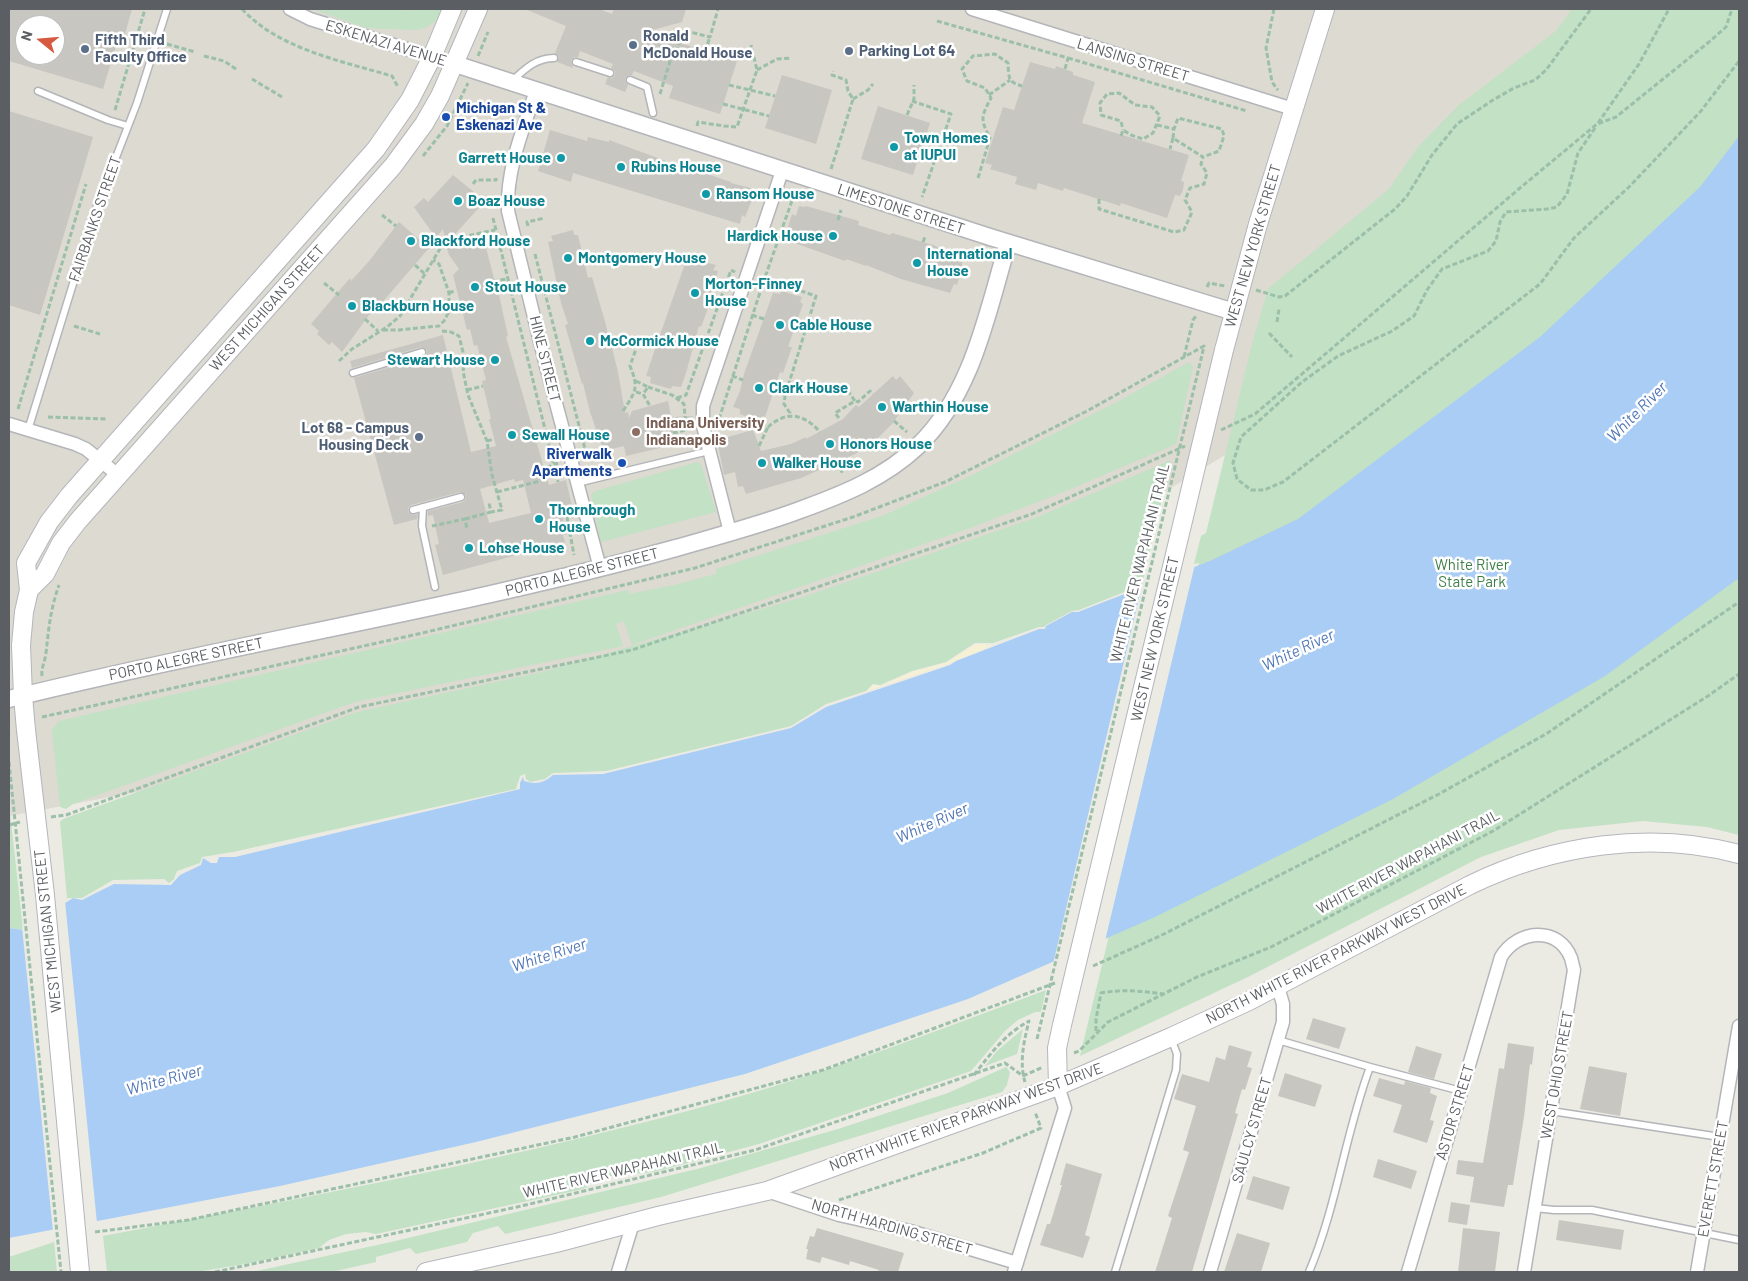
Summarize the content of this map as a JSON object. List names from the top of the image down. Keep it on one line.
{"streets":{"main road":["WEST NEW YORK STREET","WEST MICHIGAN STREET","NORTH WHITE RIVER PARKWAY WEST DRIVE"],"street":["ESKENAZI AVENUE","LANSING STREET","LIMESTONE STREET","HINE STREET","PORTO ALEGRE STREET","WEST OHIO STREET","ASTOR STREET","SAULCY STREET","EVERETT STREET","NORTH HARDING STREET"],"lane":["FAIRBANKS STREET"],"path":["WHITE RIVER WAPAHANI TRAIL"]},"crossings":[["ESKENAZI AVENUE","LIMESTONE STREET"],["ESKENAZI AVENUE","WEST MICHIGAN STREET"],["LANSING STREET","WEST NEW YORK STREET"],["LIMESTONE STREET","WEST NEW YORK STREET"],["LIMESTONE STREET","WEST MICHIGAN STREET"],["LIMESTONE STREET","HINE STREET"],["LIMESTONE STREET","PORTO ALEGRE STREET"],["WEST NEW YORK STREET","NORTH WHITE RIVER PARKWAY WEST DRIVE"],["WEST NEW YORK STREET","NORTH HARDING STREET"],["WEST MICHIGAN STREET","PORTO ALEGRE STREET"],["HINE STREET","PORTO ALEGRE STREET"],["NORTH WHITE RIVER PARKWAY WEST DRIVE","SAULCY STREET"],["NORTH WHITE RIVER PARKWAY WEST DRIVE","NORTH HARDING STREET"],["WEST OHIO STREET","ASTOR STREET"]],"water":["White River"],"parks":["White River State Park"],"places":["Ronald McDonald House","Fifth Third Faculty Office","Parking Lot 64","Michigan St & Eskenazi Ave","Town Homes at IUPUI","Garrett House","Rubins House","Ransom House","Boaz House","Hardick House","Blackford House","Montgomery House","International House","Stout House","Morton-Finney House","Blackburn House","Cable House","McCormick House","Stewart House","Clark House","Warthin House","Indiana University Indianapolis","Sewall House","Lot 68 - Campus Housing Deck","Honors House","Riverwalk Apartments","Walker House","Thornbrough House","Lohse House"],"north":"left"}
